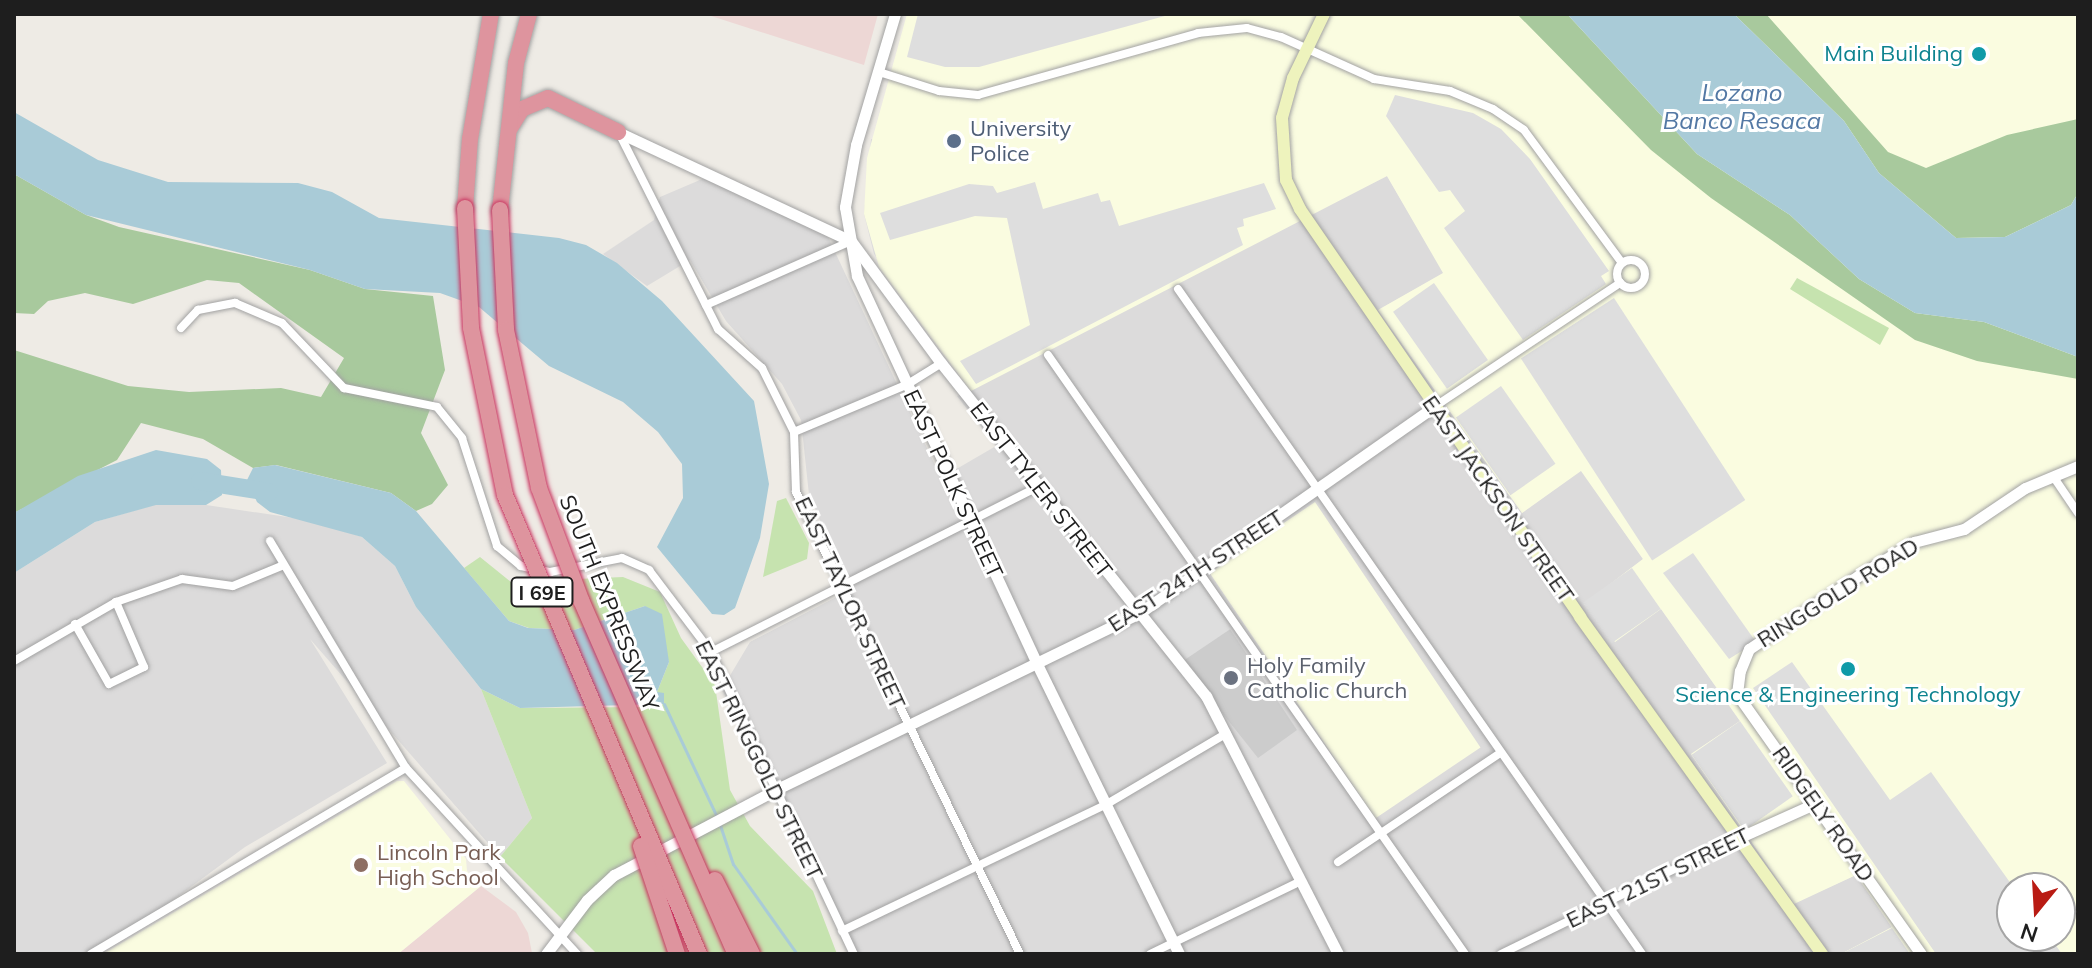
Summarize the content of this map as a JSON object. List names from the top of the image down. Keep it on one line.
{"streets":{"highway":["I 69E","SOUTH EXPRESSWAY"],"main road":["EAST JACKSON STREET"],"street":["EAST POLK STREET","EAST TYLER STREET","EAST 24TH STREET","RINGGOLD ROAD","EAST TAYLOR STREET","EAST RINGGOLD STREET","RIDGELY ROAD","EAST 21ST STREET"]},"crossings":[["EAST POLK STREET","EAST TYLER STREET"],["EAST POLK STREET","EAST 24TH STREET"],["EAST TYLER STREET","EAST 24TH STREET"],["EAST JACKSON STREET","EAST 24TH STREET"],["EAST JACKSON STREET","EAST 21ST STREET"],["EAST 24TH STREET","EAST TAYLOR STREET"],["EAST 24TH STREET","EAST RINGGOLD STREET"],["RINGGOLD ROAD","RIDGELY ROAD"],["RIDGELY ROAD","EAST 21ST STREET"]],"water":["Lozano Banco Resaca"],"places":["Main Building","University Police","Science & Engineering Technology","Holy Family Catholic Church","Lincoln Park High School"],"north":"bottom"}
